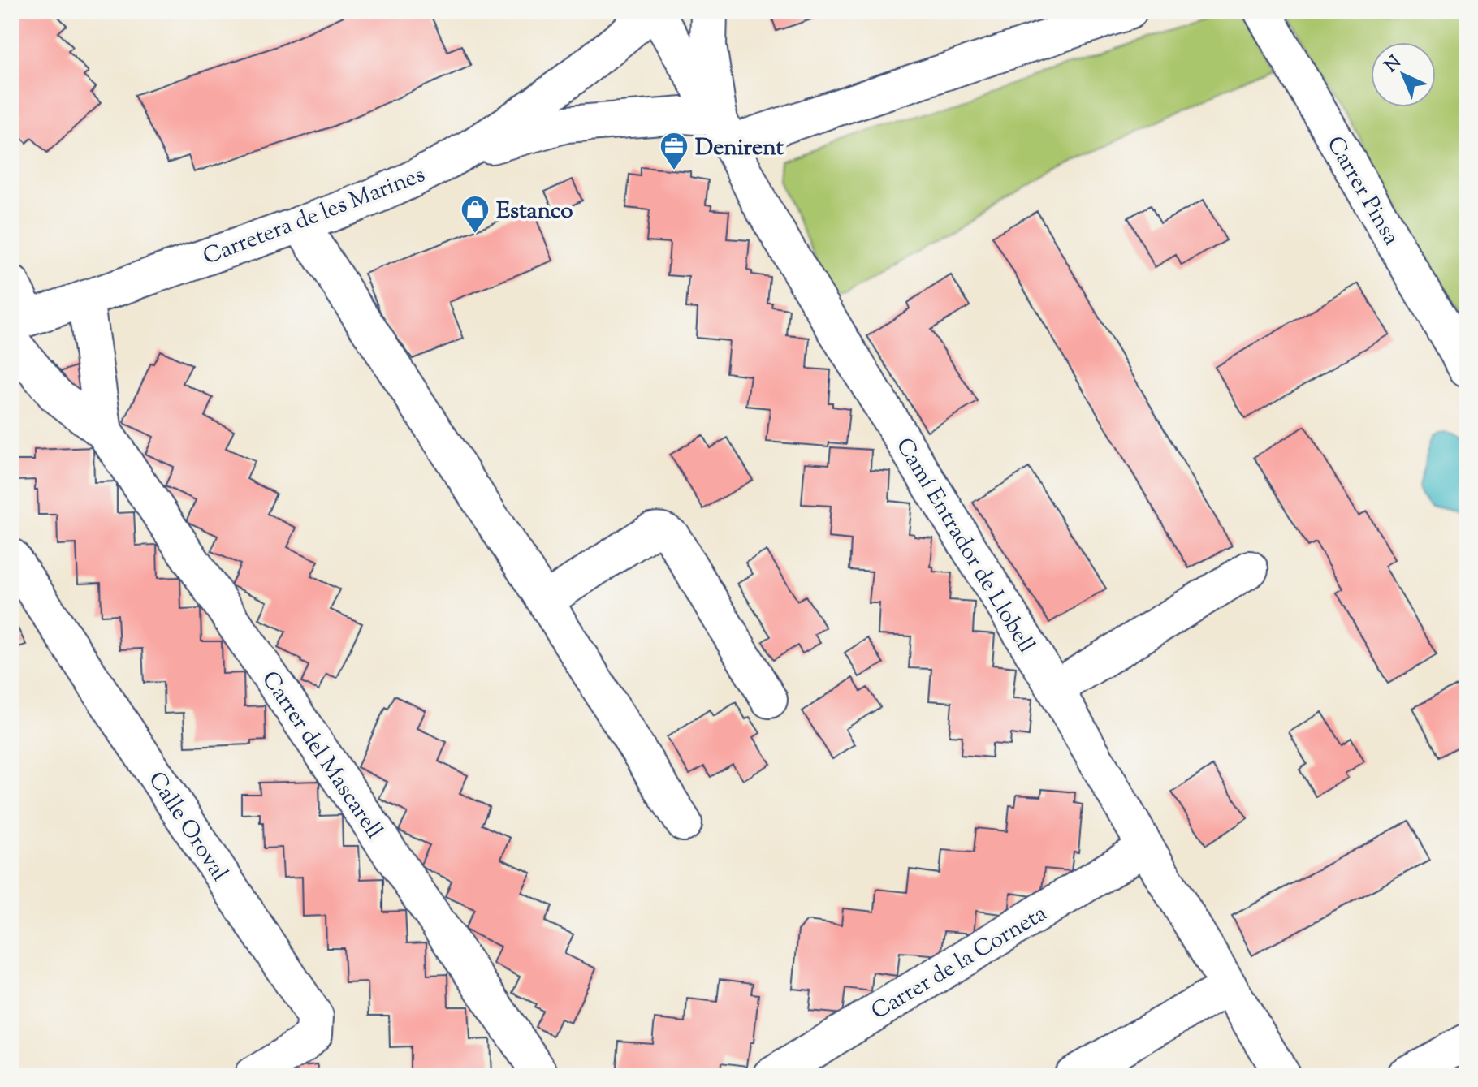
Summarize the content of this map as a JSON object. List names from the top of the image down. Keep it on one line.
{"streets":{"street":["Carrer Pinsa","Carretera de les Marines","Camí Entrador de Llobell","Carrer del Mascarell","Calle Oroval","Carrer de la Corneta"]},"crossings":[["Carretera de les Marines","Camí Entrador de Llobell"],["Carretera de les Marines","Carrer del Mascarell"],["Camí Entrador de Llobell","Carrer de la Corneta"]],"places":{"office":["Denirent"],"shop":["Estanco"]},"north":"top left"}
